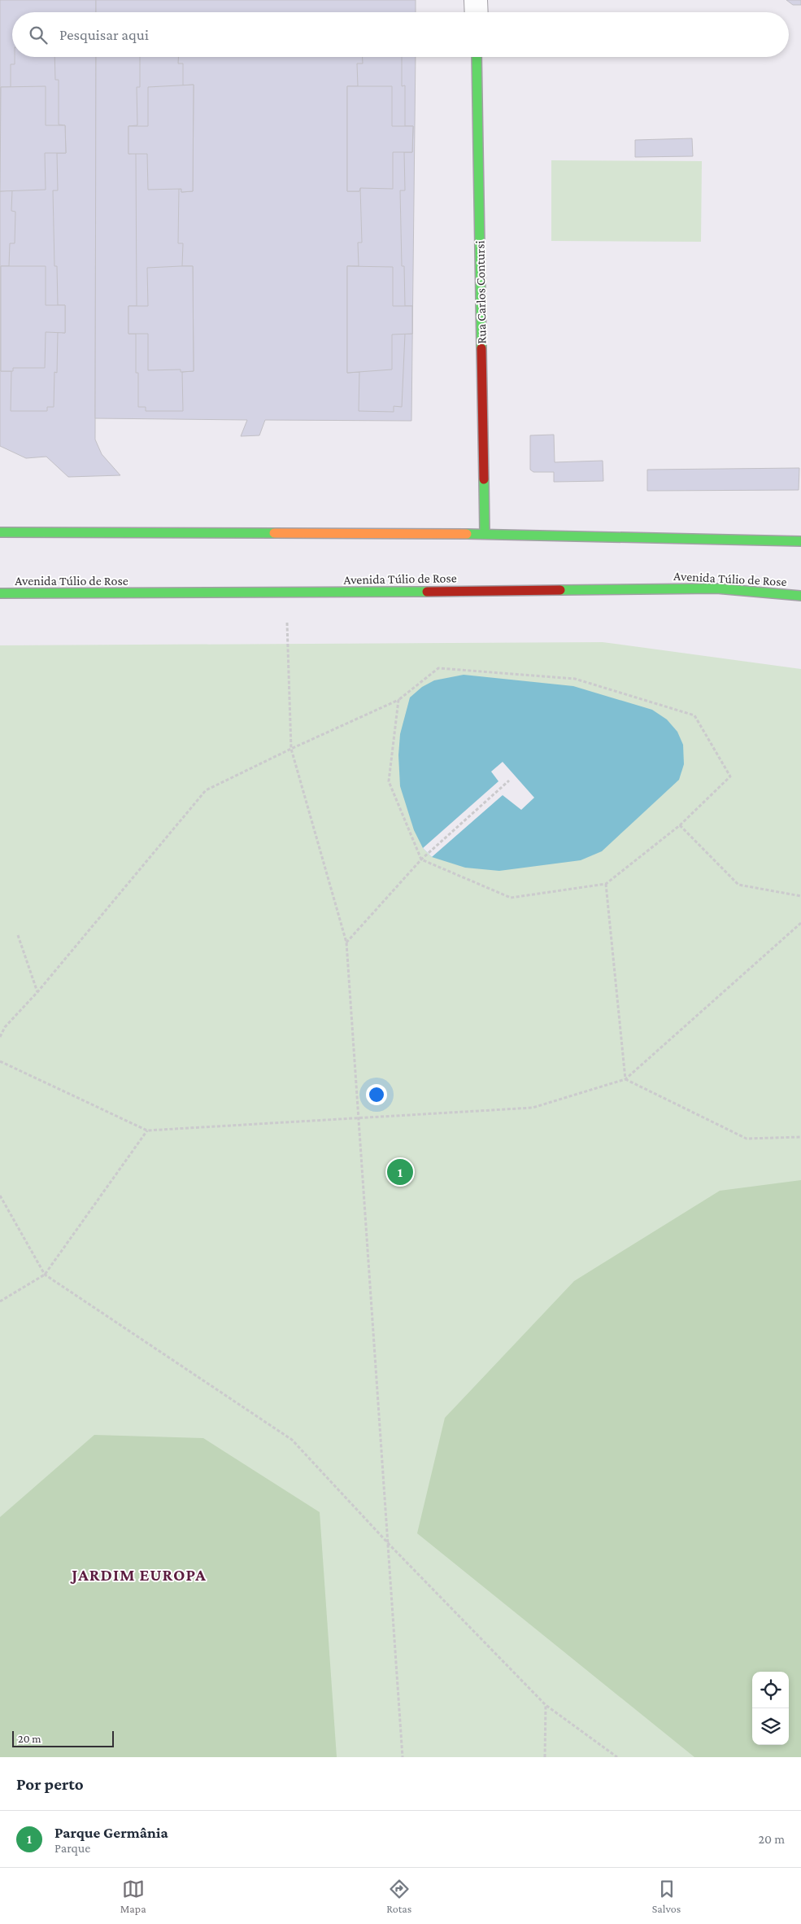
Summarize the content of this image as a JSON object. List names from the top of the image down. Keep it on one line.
{"streets":{"street":["Rua Carlos Contursi","Avenida Túlio de Rose"]},"districts":["JARDIM EUROPA"],"scale_bar":"20 m","page":{"search":"Pesquisar aqui","pins":"1","scale":"20 m","heading":"Por perto","list":[{"mark":"1","name":"Parque Germânia","note":"Parque","value":"20 m"}],"nav":["Mapa","Rotas","Salvos"]}}
